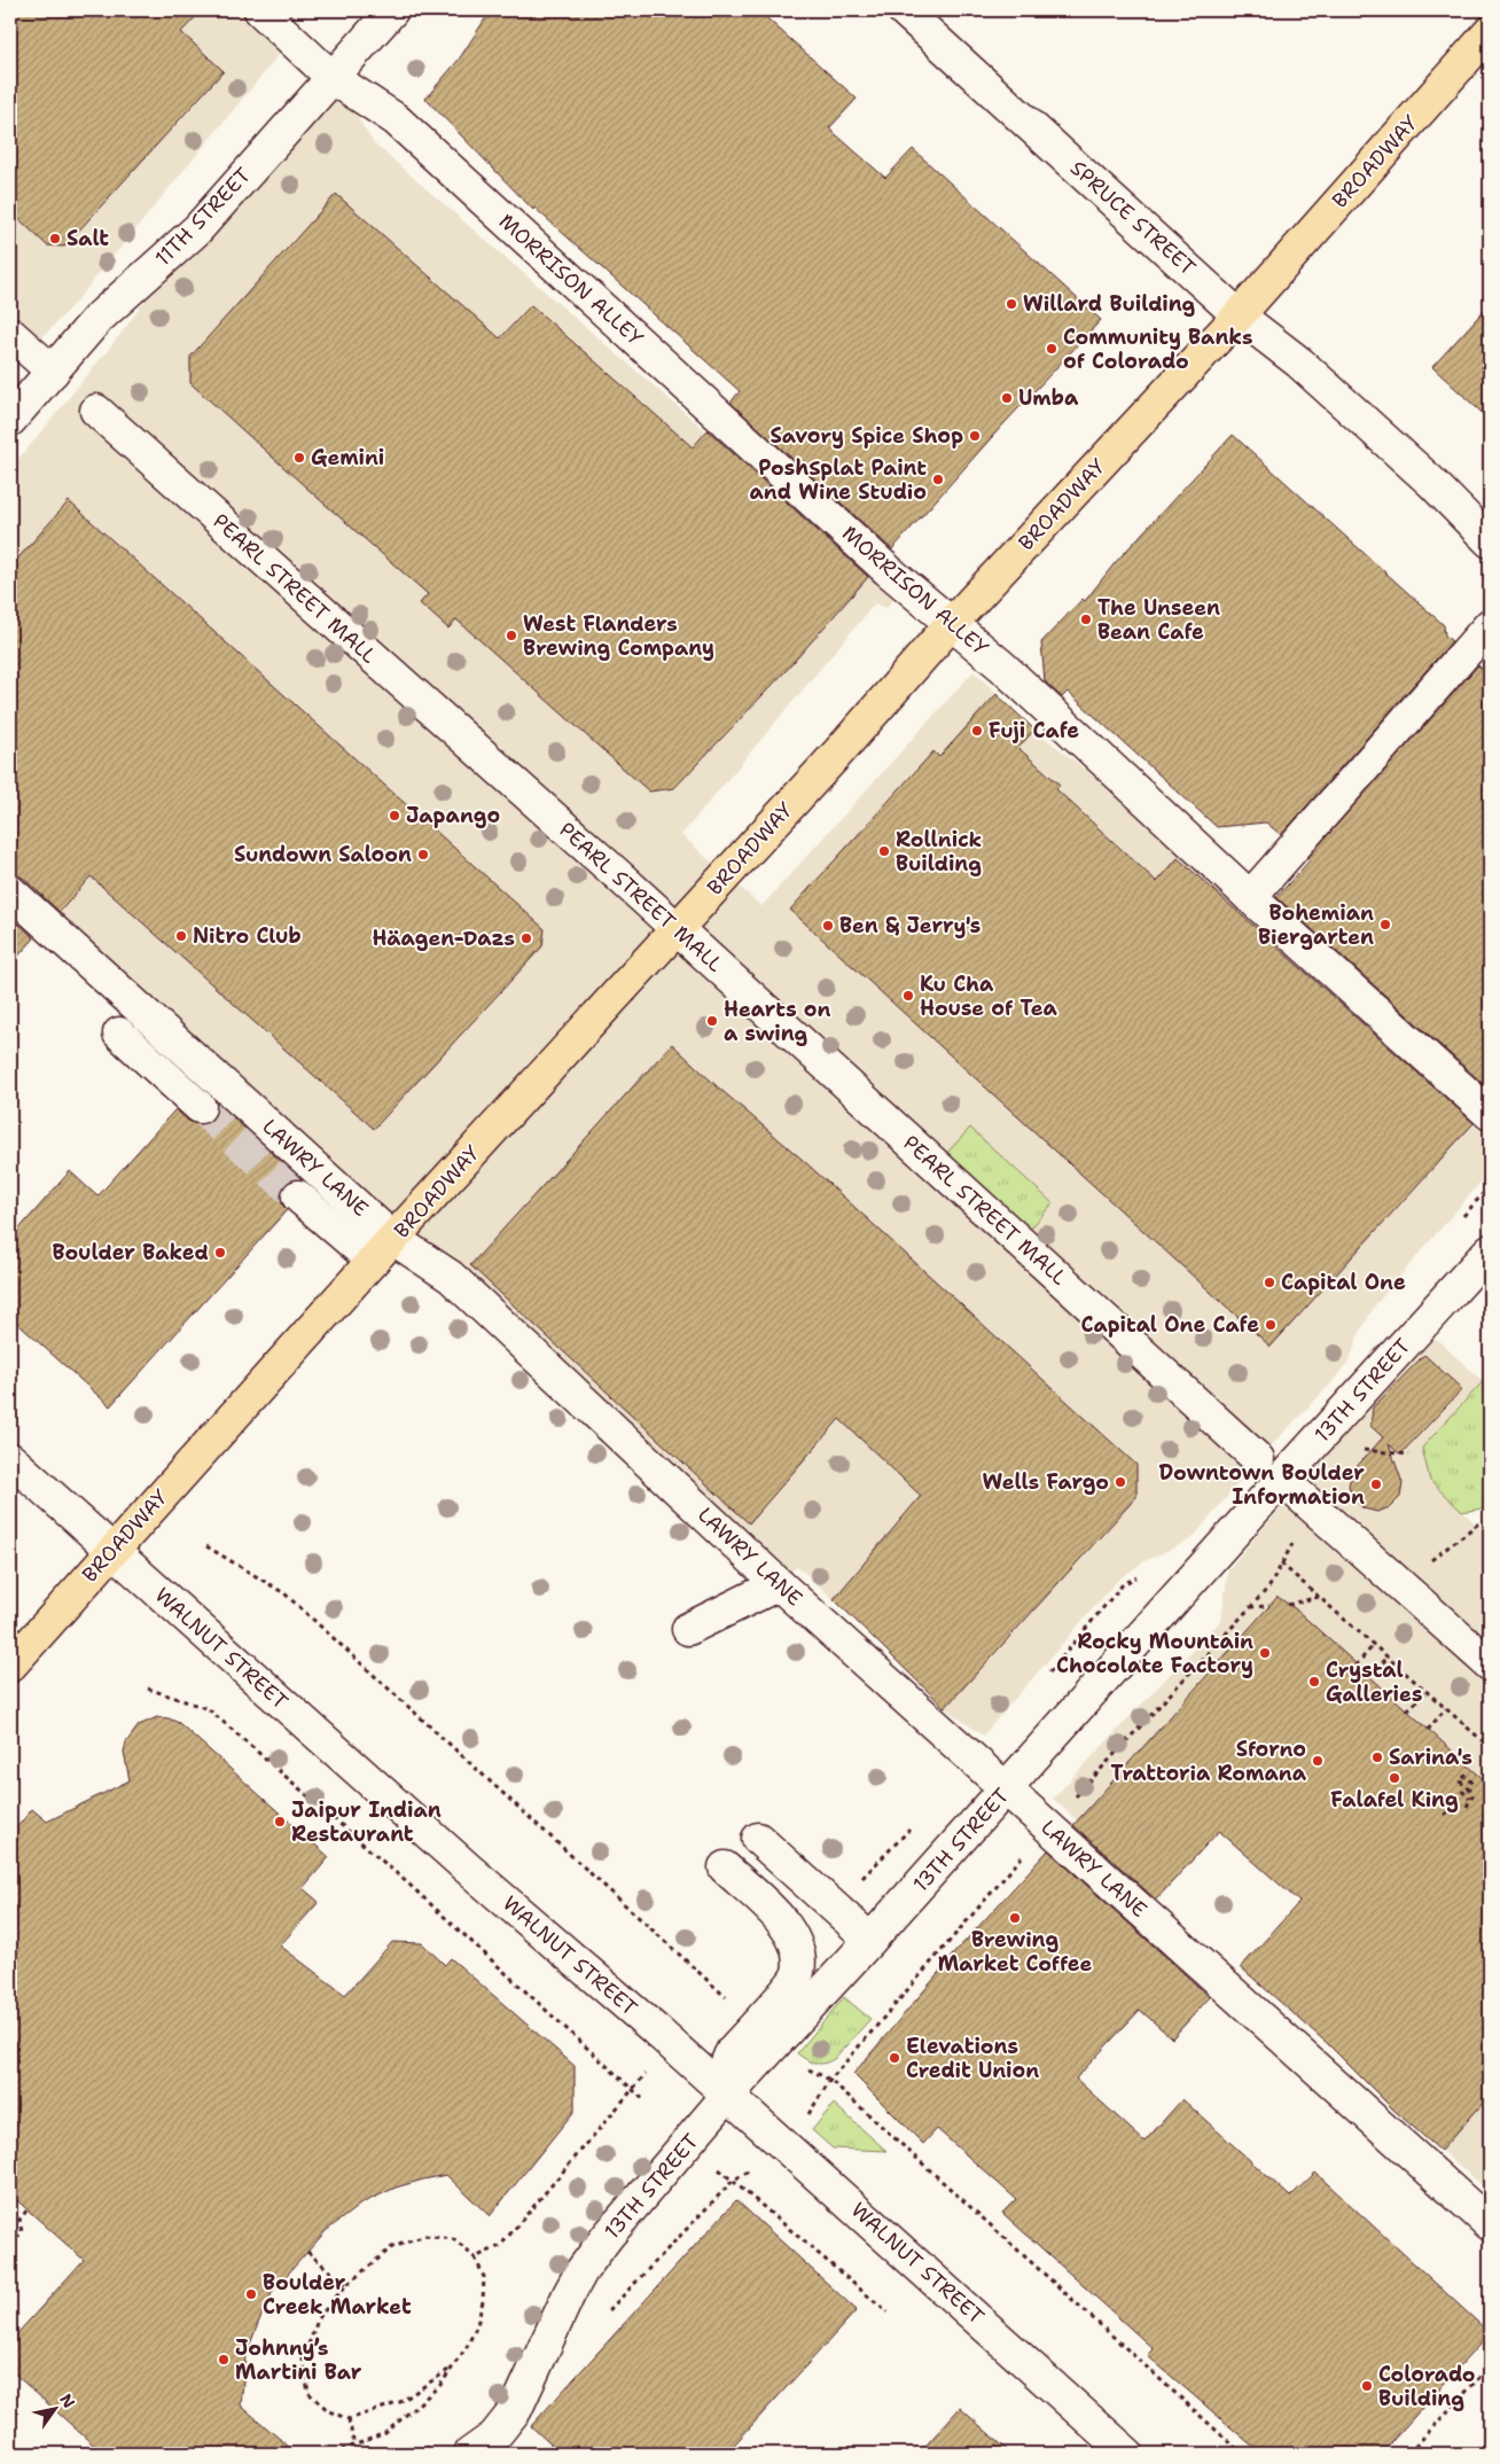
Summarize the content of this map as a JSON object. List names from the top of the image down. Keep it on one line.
{"streets":{"main road":["BROADWAY"],"street":["11TH STREET","SPRUCE STREET","MORRISON ALLEY","PEARL STREET MALL","LAWRY LANE","13TH STREET","WALNUT STREET"]},"crossings":[["BROADWAY","SPRUCE STREET"],["BROADWAY","MORRISON ALLEY"],["BROADWAY","PEARL STREET MALL"],["BROADWAY","LAWRY LANE"],["BROADWAY","WALNUT STREET"],["11TH STREET","MORRISON ALLEY"],["LAWRY LANE","13TH STREET"],["13TH STREET","WALNUT STREET"]],"places":["Salt","Willard Building","Community Banks of Colorado","Umba","Savory Spice Shop","Gemini","PoshSplat Paint and Wine Studio","The Unseen Bean Cafe","West Flanders Brewing Company","Fuji Cafe","Japango","Rollnick Building","Sundown Saloon","Bohemian Biergarten","Ben & Jerry's","Nitro Club","Häagen-Dazs","Ku Cha House of Tea","Hearts on a swing","Boulder Baked","Capital One","Capital One Cafe","Wells Fargo","Downtown Boulder Information","Rocky Mountain Chocolate Factory","Crystal Galleries","Sarina's","Sforno Trattoria Romana","Falafel King","Jaipur Indian Restaurant","Brewing Market Coffee","Elevations Credit Union","Boulder Creek Market","Johnny’s Martini Bar","Colorado Building"],"north":"top right"}
